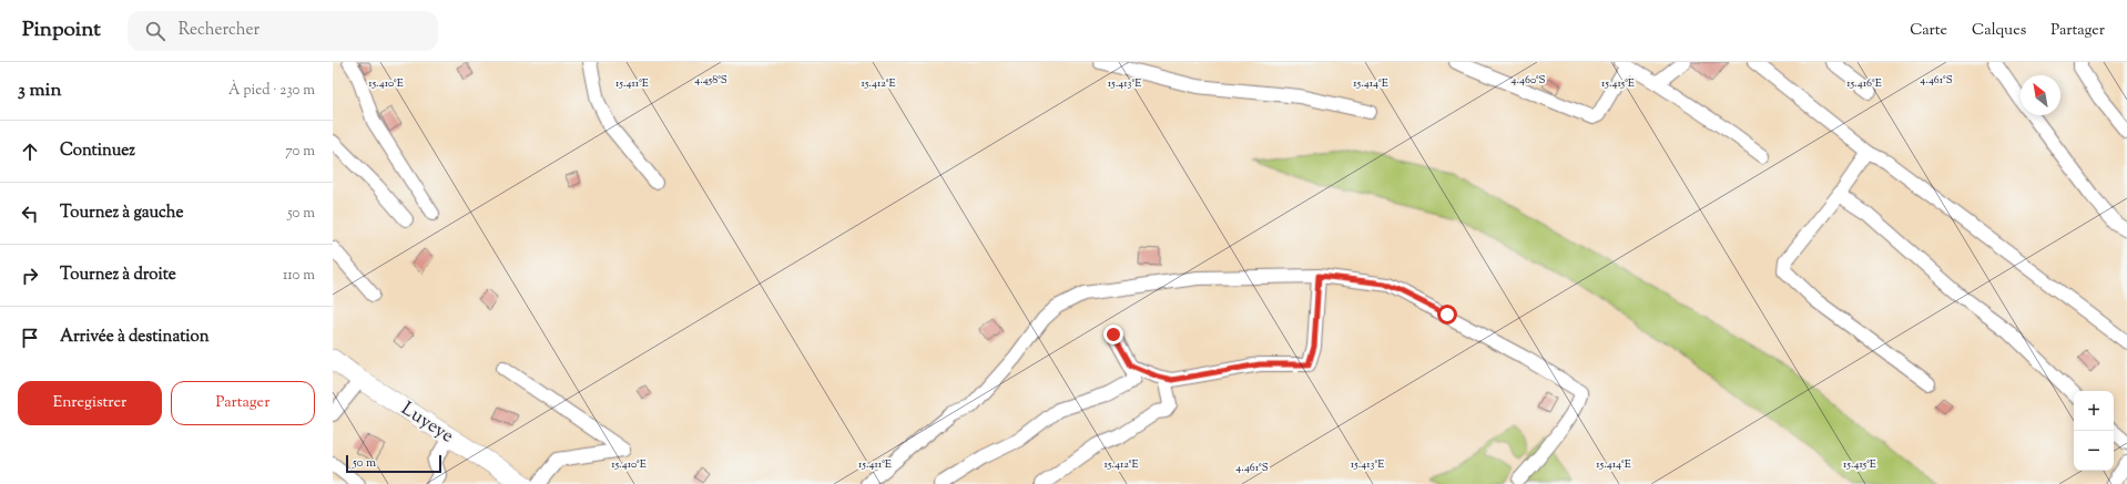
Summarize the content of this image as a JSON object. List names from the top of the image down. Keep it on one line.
{"streets":{"street":["Luyeye"]},"scale_bar":"50 m","north":"top left","page":{"header":"Pinpoint","search":"Rechercher","nav":["Carte","Calques","Partager"],"heading":["3 min","À pied · 230 m"],"list":[["Continuez","70 m"],["Tournez à gauche","50 m"],["Tournez à droite","110 m"],"Arrivée à destination"],"buttons":["Enregistrer","Partager"],"map_buttons":["+","−"],"scale":"50 m"},"coordinates":["4.458°S","4.460°S","4.461°S","15.413°E","15.414°E","15.415°E","15.410°E","15.411°E","15.412°E","15.416°E"]}
